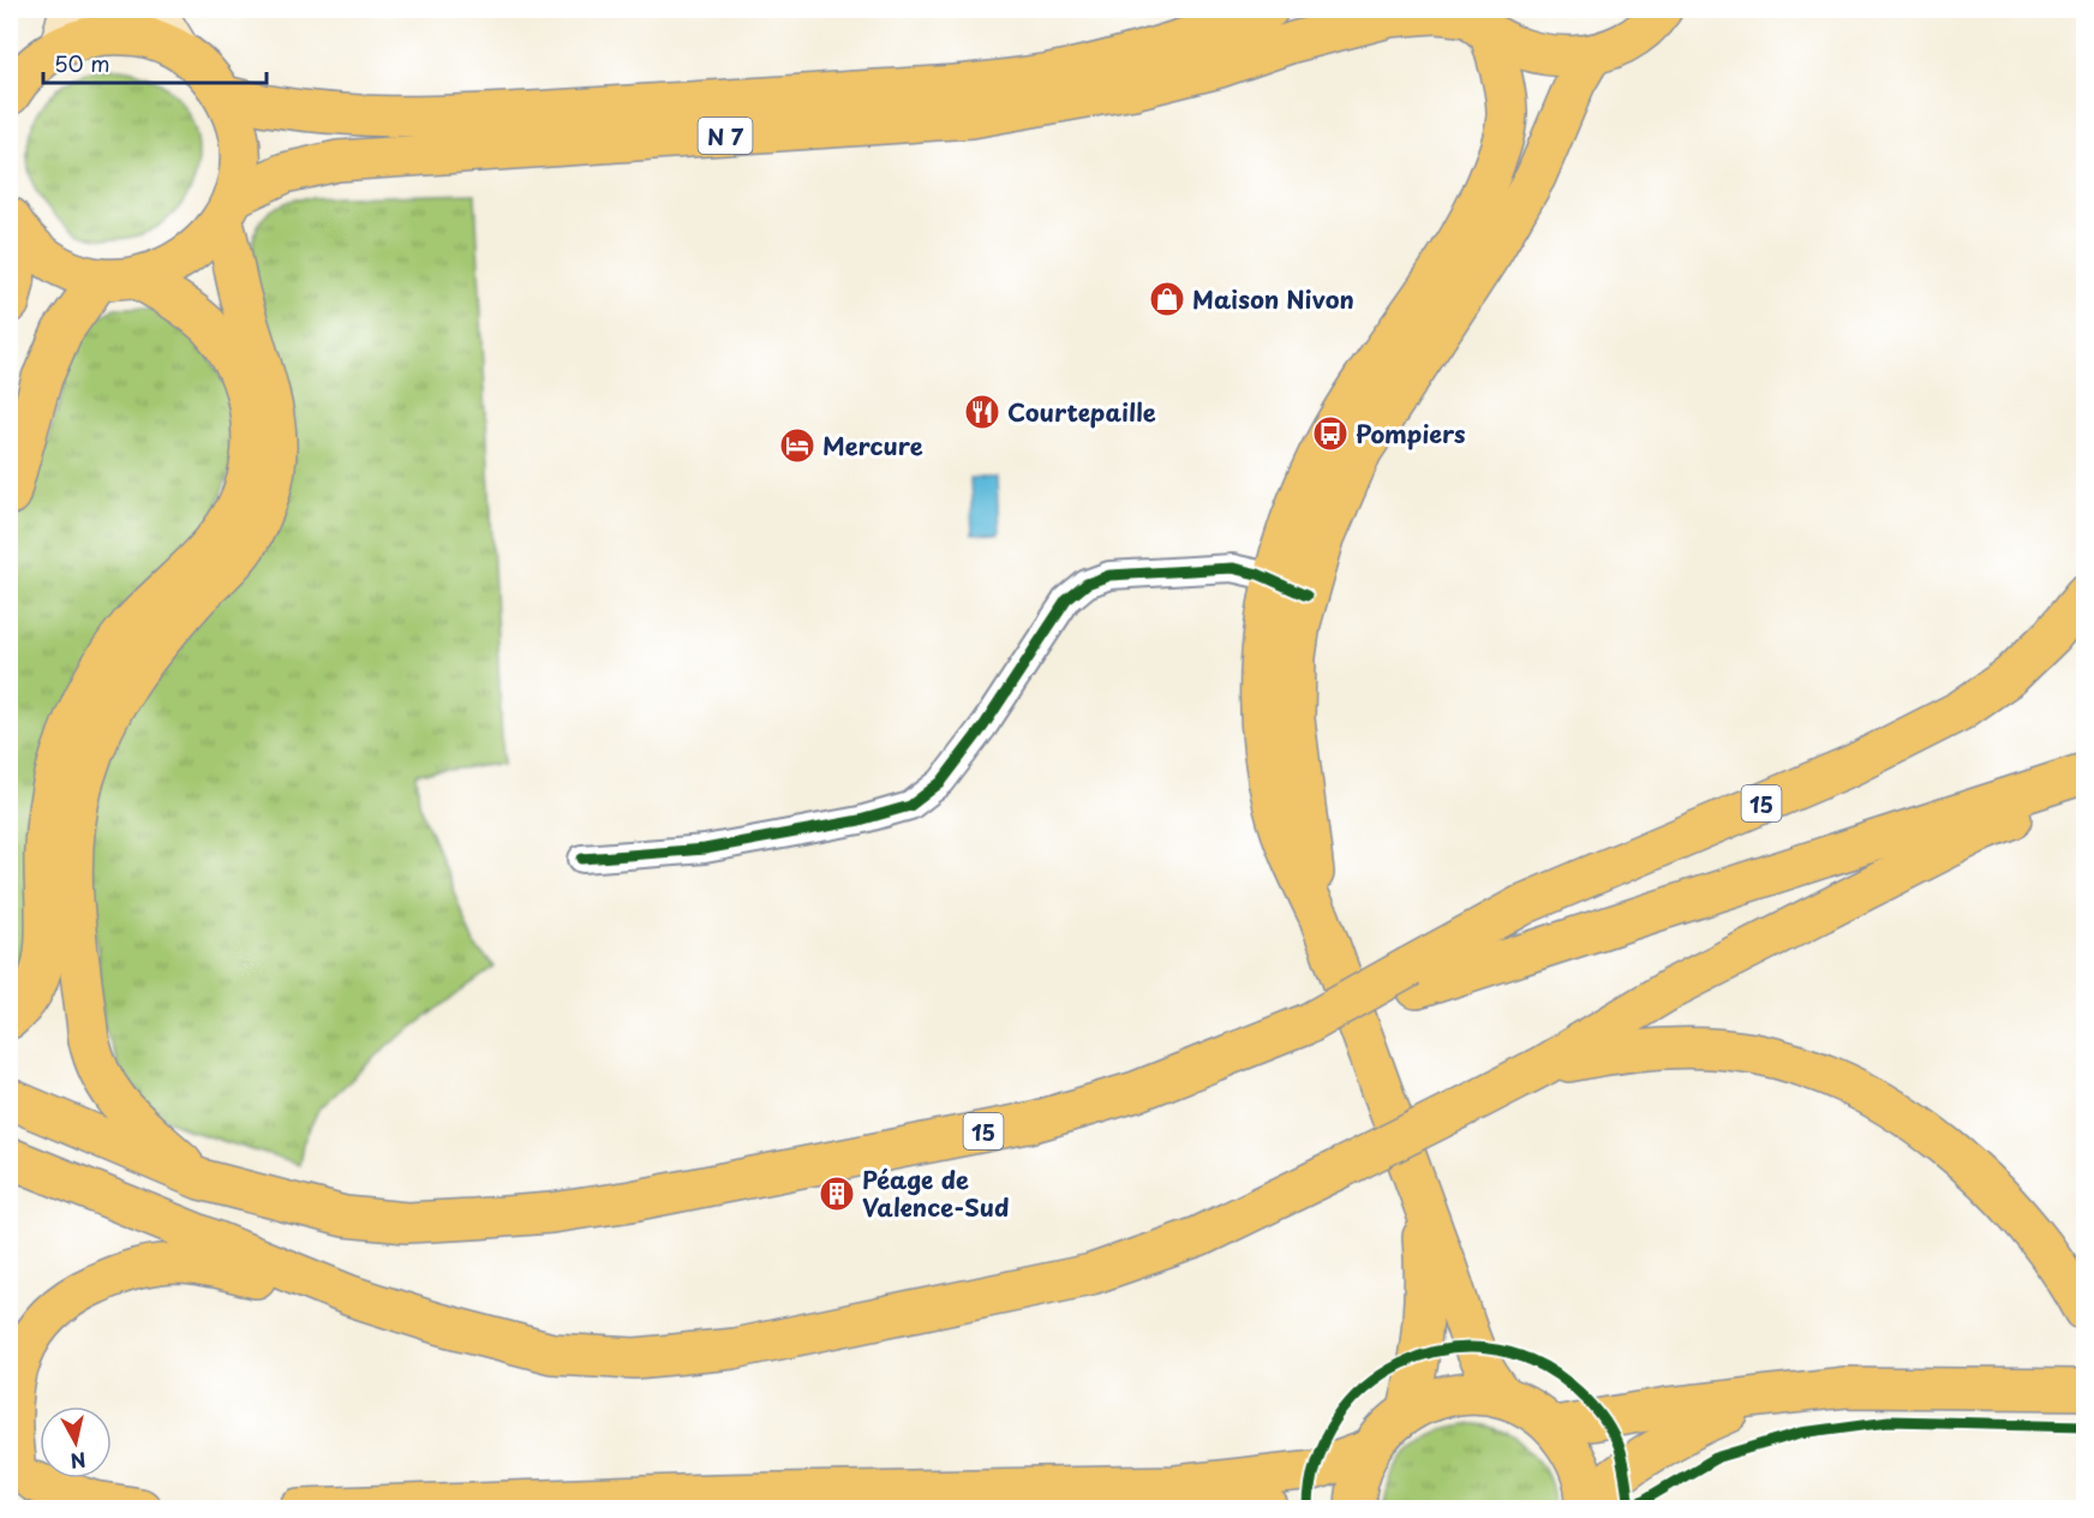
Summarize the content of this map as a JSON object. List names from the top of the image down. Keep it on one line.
{"streets":{"main road":["N 7","15"]},"places":{"shop":["Maison Nivon"],"restaurant":["Courtepaille"],"bus stop":["Pompiers"],"hotel":["Mercure"],"building":["Péage de Valence-Sud"]},"scale_bar":"50 m","north":"bottom"}
